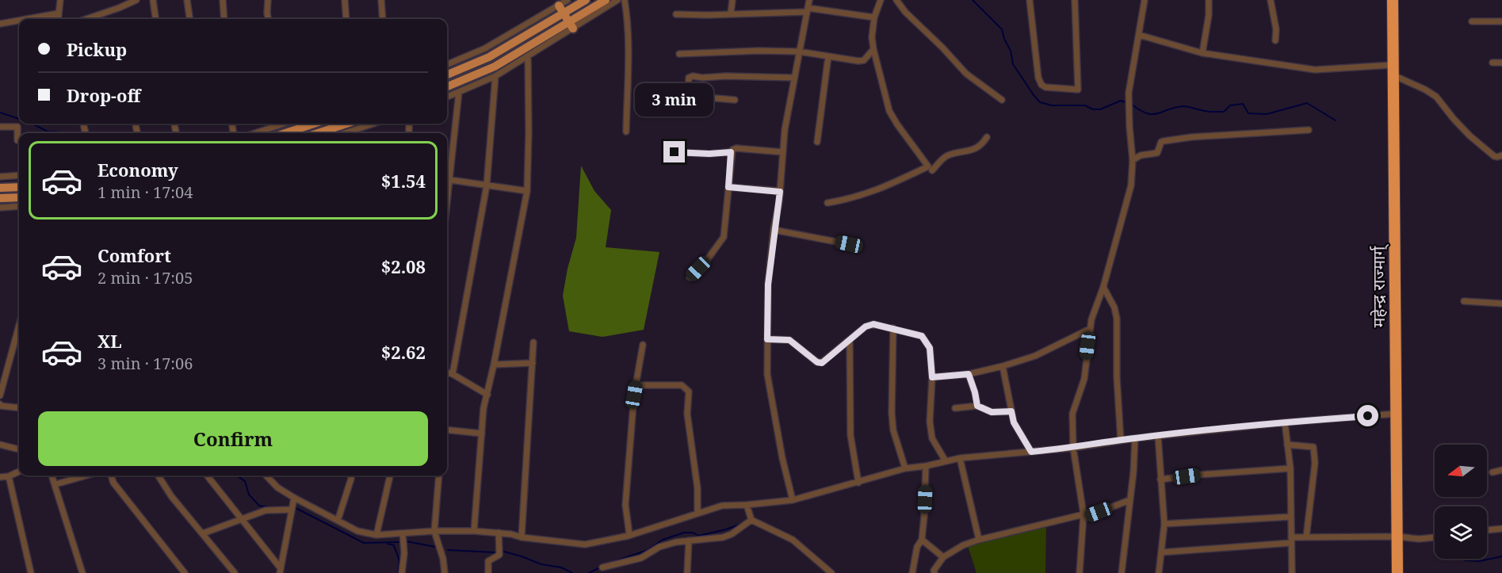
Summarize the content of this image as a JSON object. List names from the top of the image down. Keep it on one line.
{"streets":{"highway":["महेन्द्र राज्मार्ग्"]},"north":"left","page":{"banner":["Pickup","Drop-off"],"bubble":"3 min","list":[{"name":"Economy","note":"1 min · 17:04","value":"$1.54"},{"name":"Comfort","note":"2 min · 17:05","value":"$2.08"},{"name":"XL","note":"3 min · 17:06","value":"$2.62"}],"buttons":"Confirm"}}
